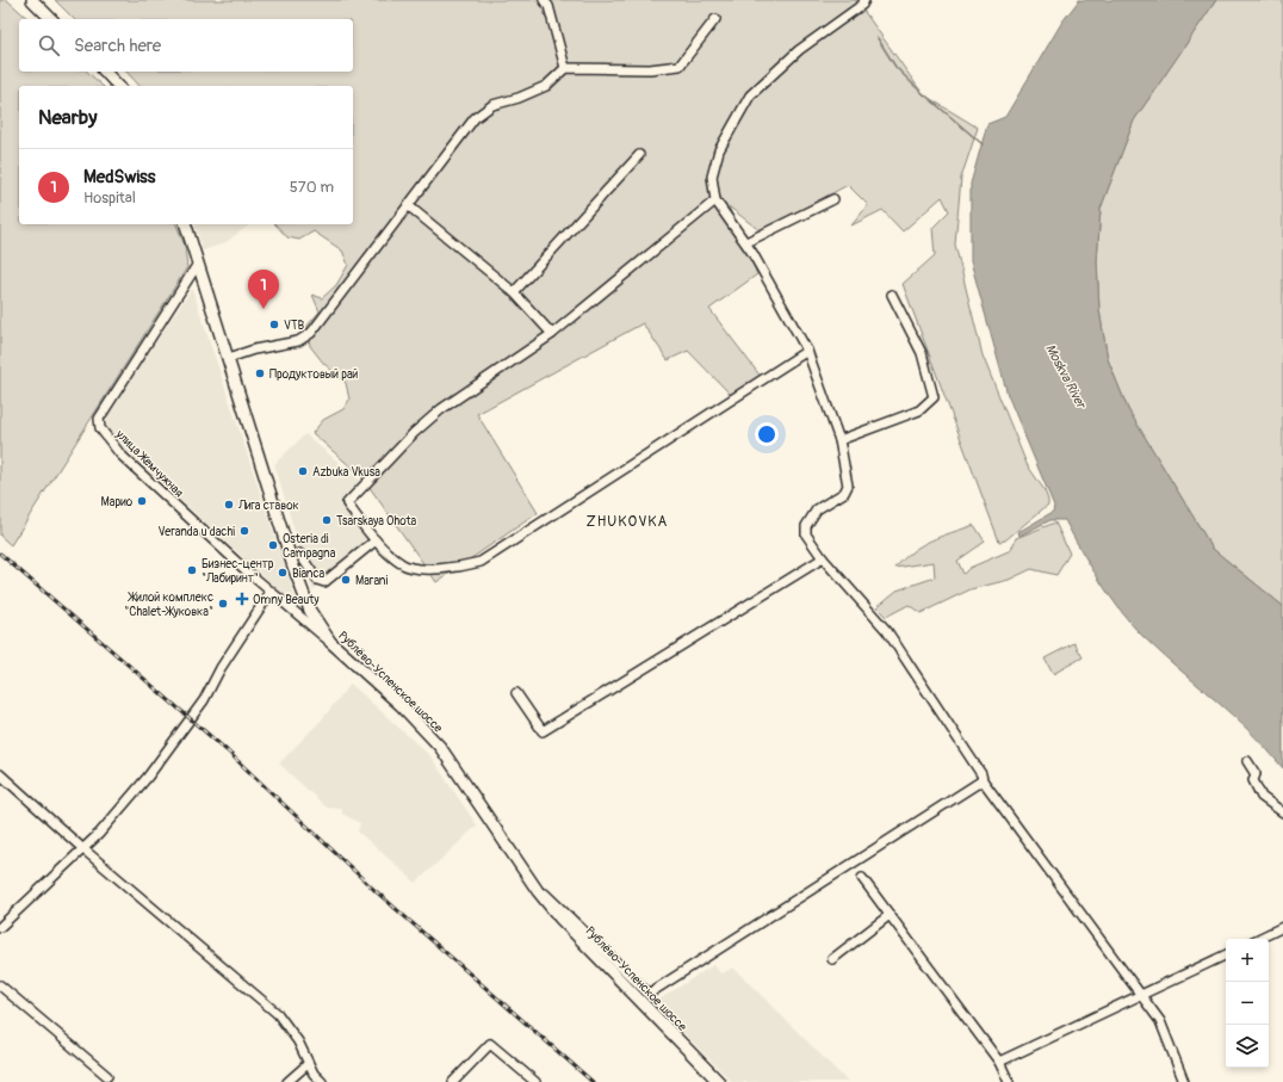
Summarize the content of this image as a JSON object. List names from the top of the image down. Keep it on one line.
{"streets":{"main road":["Рублёво-Успенское шоссе"],"street":["улица Жемчужная"]},"crossings":[["улица Жемчужная","Рублёво-Успенское шоссе"]],"districts":["ZHUKOVKA"],"water":["Moskva River"],"places":{"other":["VTB","Продуктовый рай","Azbuka Vkusa","Марио","Лига ставок","Tsarskaya Ohota","Veranda u dachi","Osteria di Campagna","Бизнес-центр \"Лабиринт\"","Bianca","Marani","Жилой комплекс \"Chalet-Жуковка\""],"health":["Omny Beauty"]},"page":{"search":"Search here","heading":"Nearby","list":[{"mark":"1","name":"MedSwiss","note":"Hospital","value":"570 m"}],"pins":"1","map_buttons":["+","−"]}}
